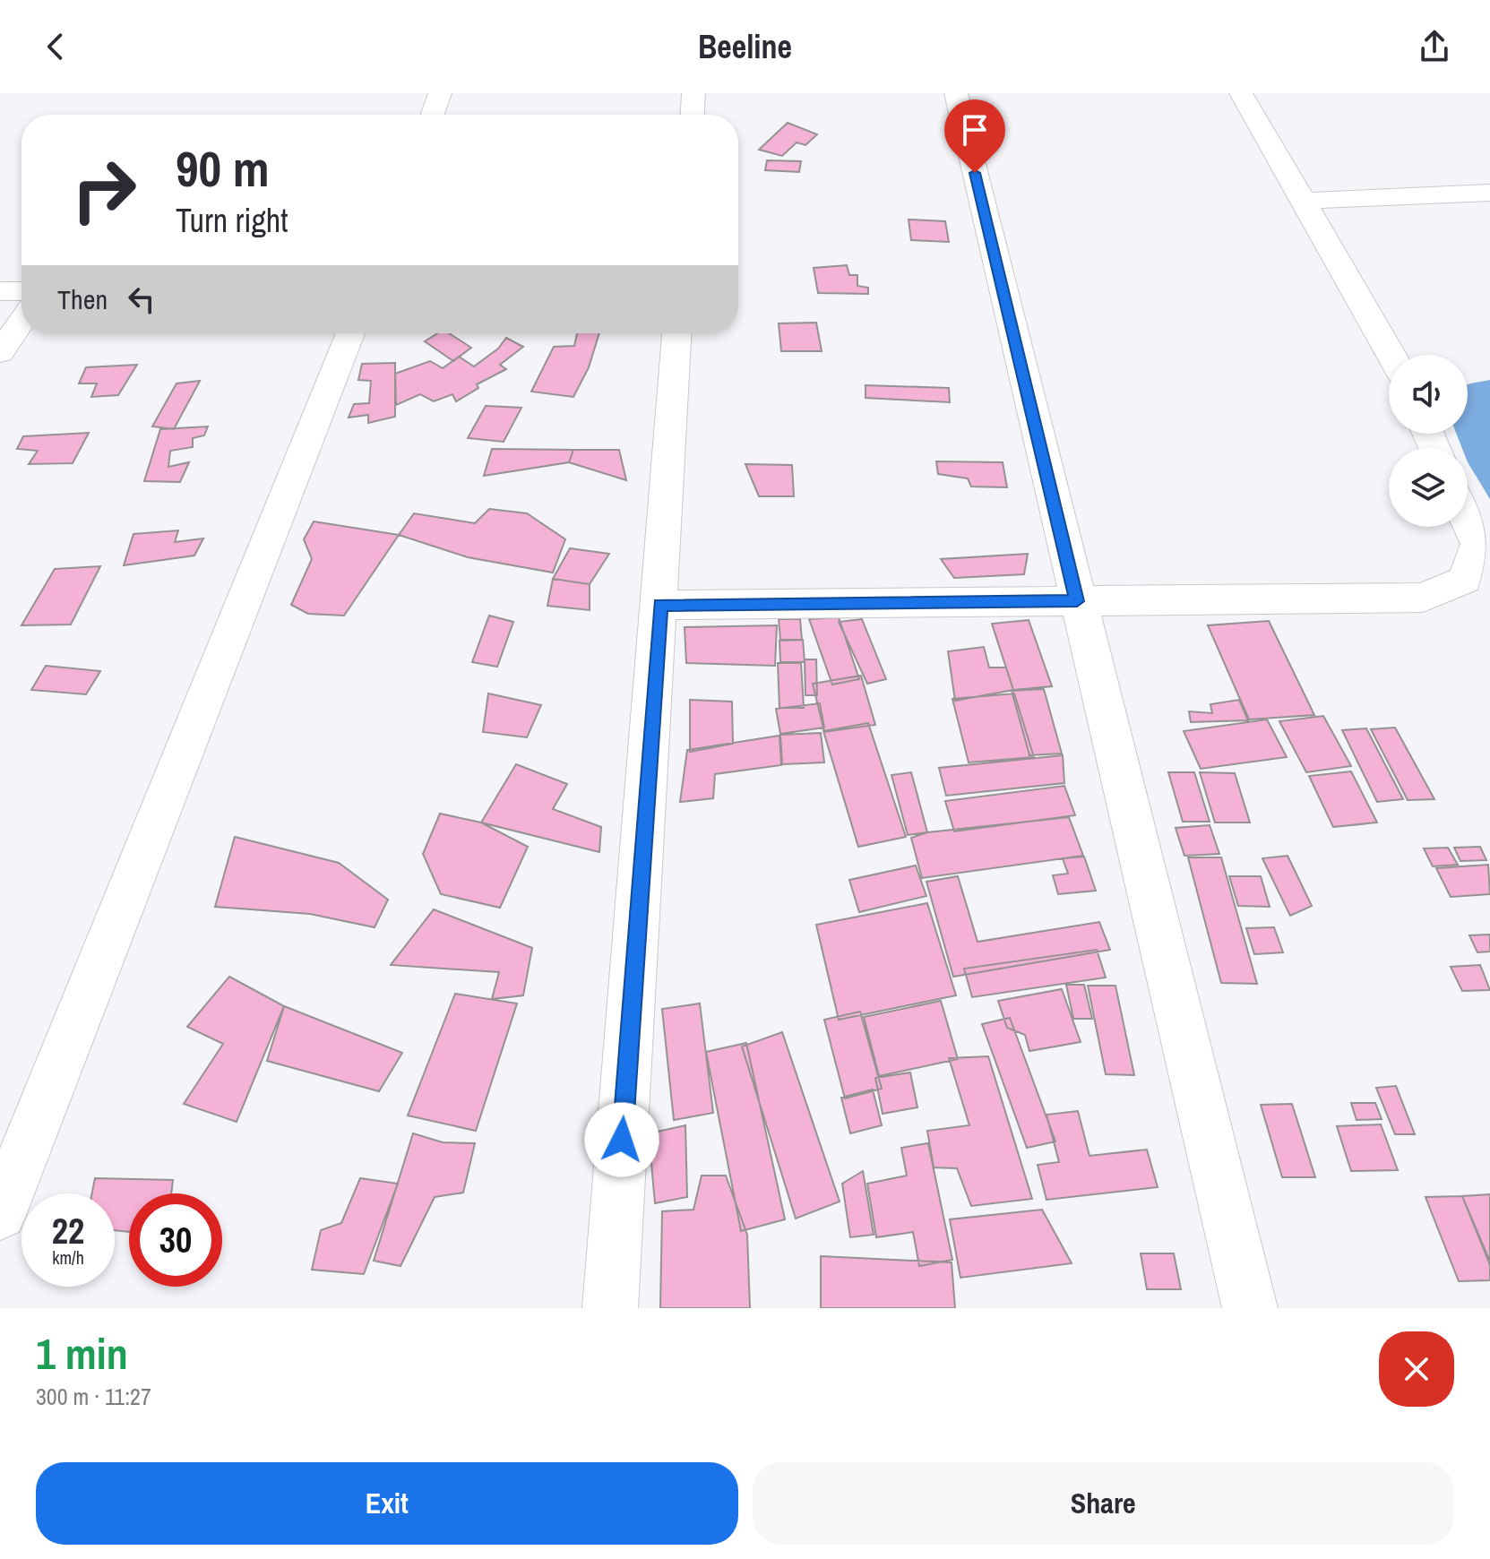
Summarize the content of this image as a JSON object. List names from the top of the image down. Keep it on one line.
{"page":{"header":"Beeline","turn":["90 m","Turn right"],"then":"Then","speed":"22 km/h","limit":"30","heading":["1 min","300 m · 11:27"],"buttons":["Exit","Share"]}}
